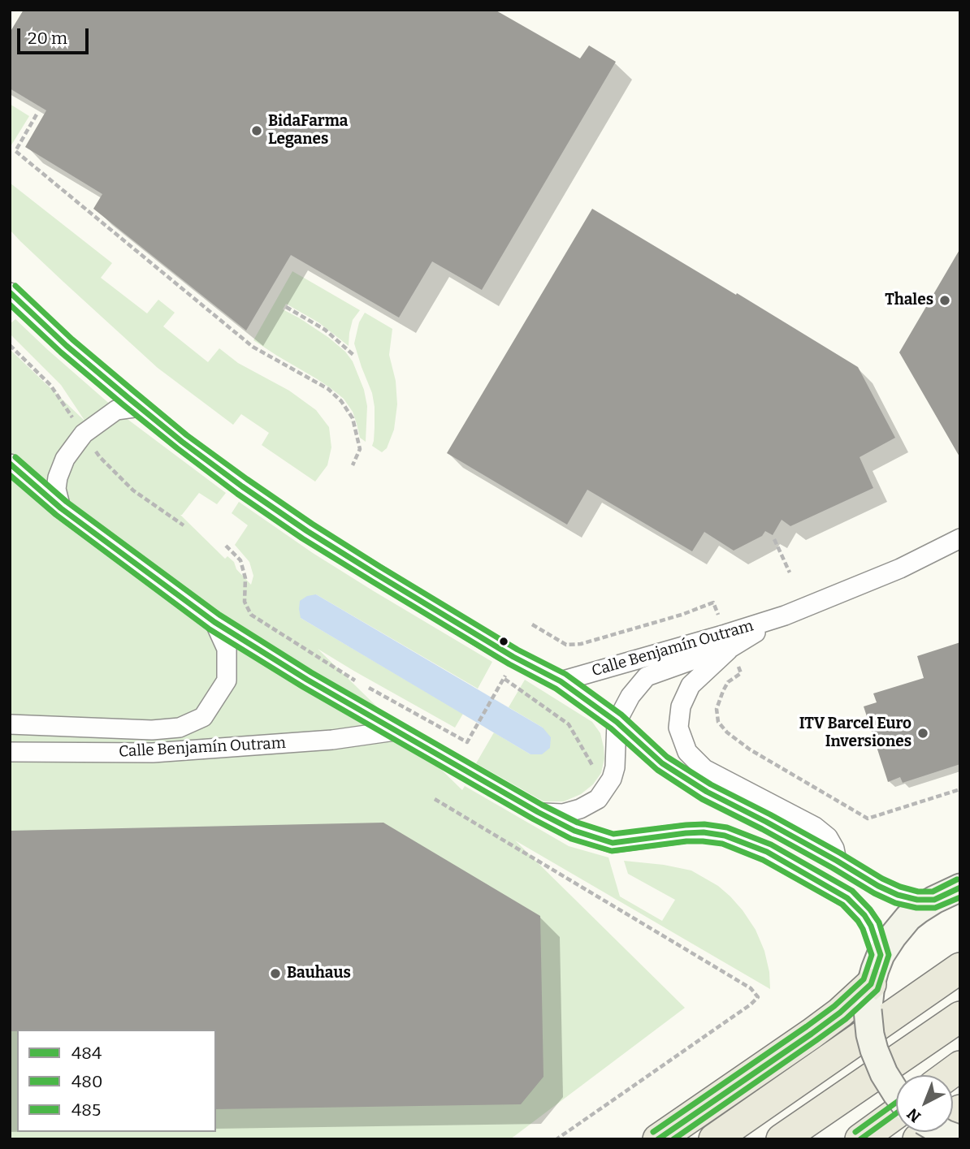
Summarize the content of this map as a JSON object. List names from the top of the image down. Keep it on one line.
{"streets":{"street":["Calle Benjamín Outram"]},"places":["BidaFarma Leganes","Thales","ITV Barcel Euro Inversiones","Bauhaus"],"lines":["transit line 485","transit line 484","transit line 480"],"legend":["484","480","485"],"scale_bar":"20 m","north":"bottom left"}
